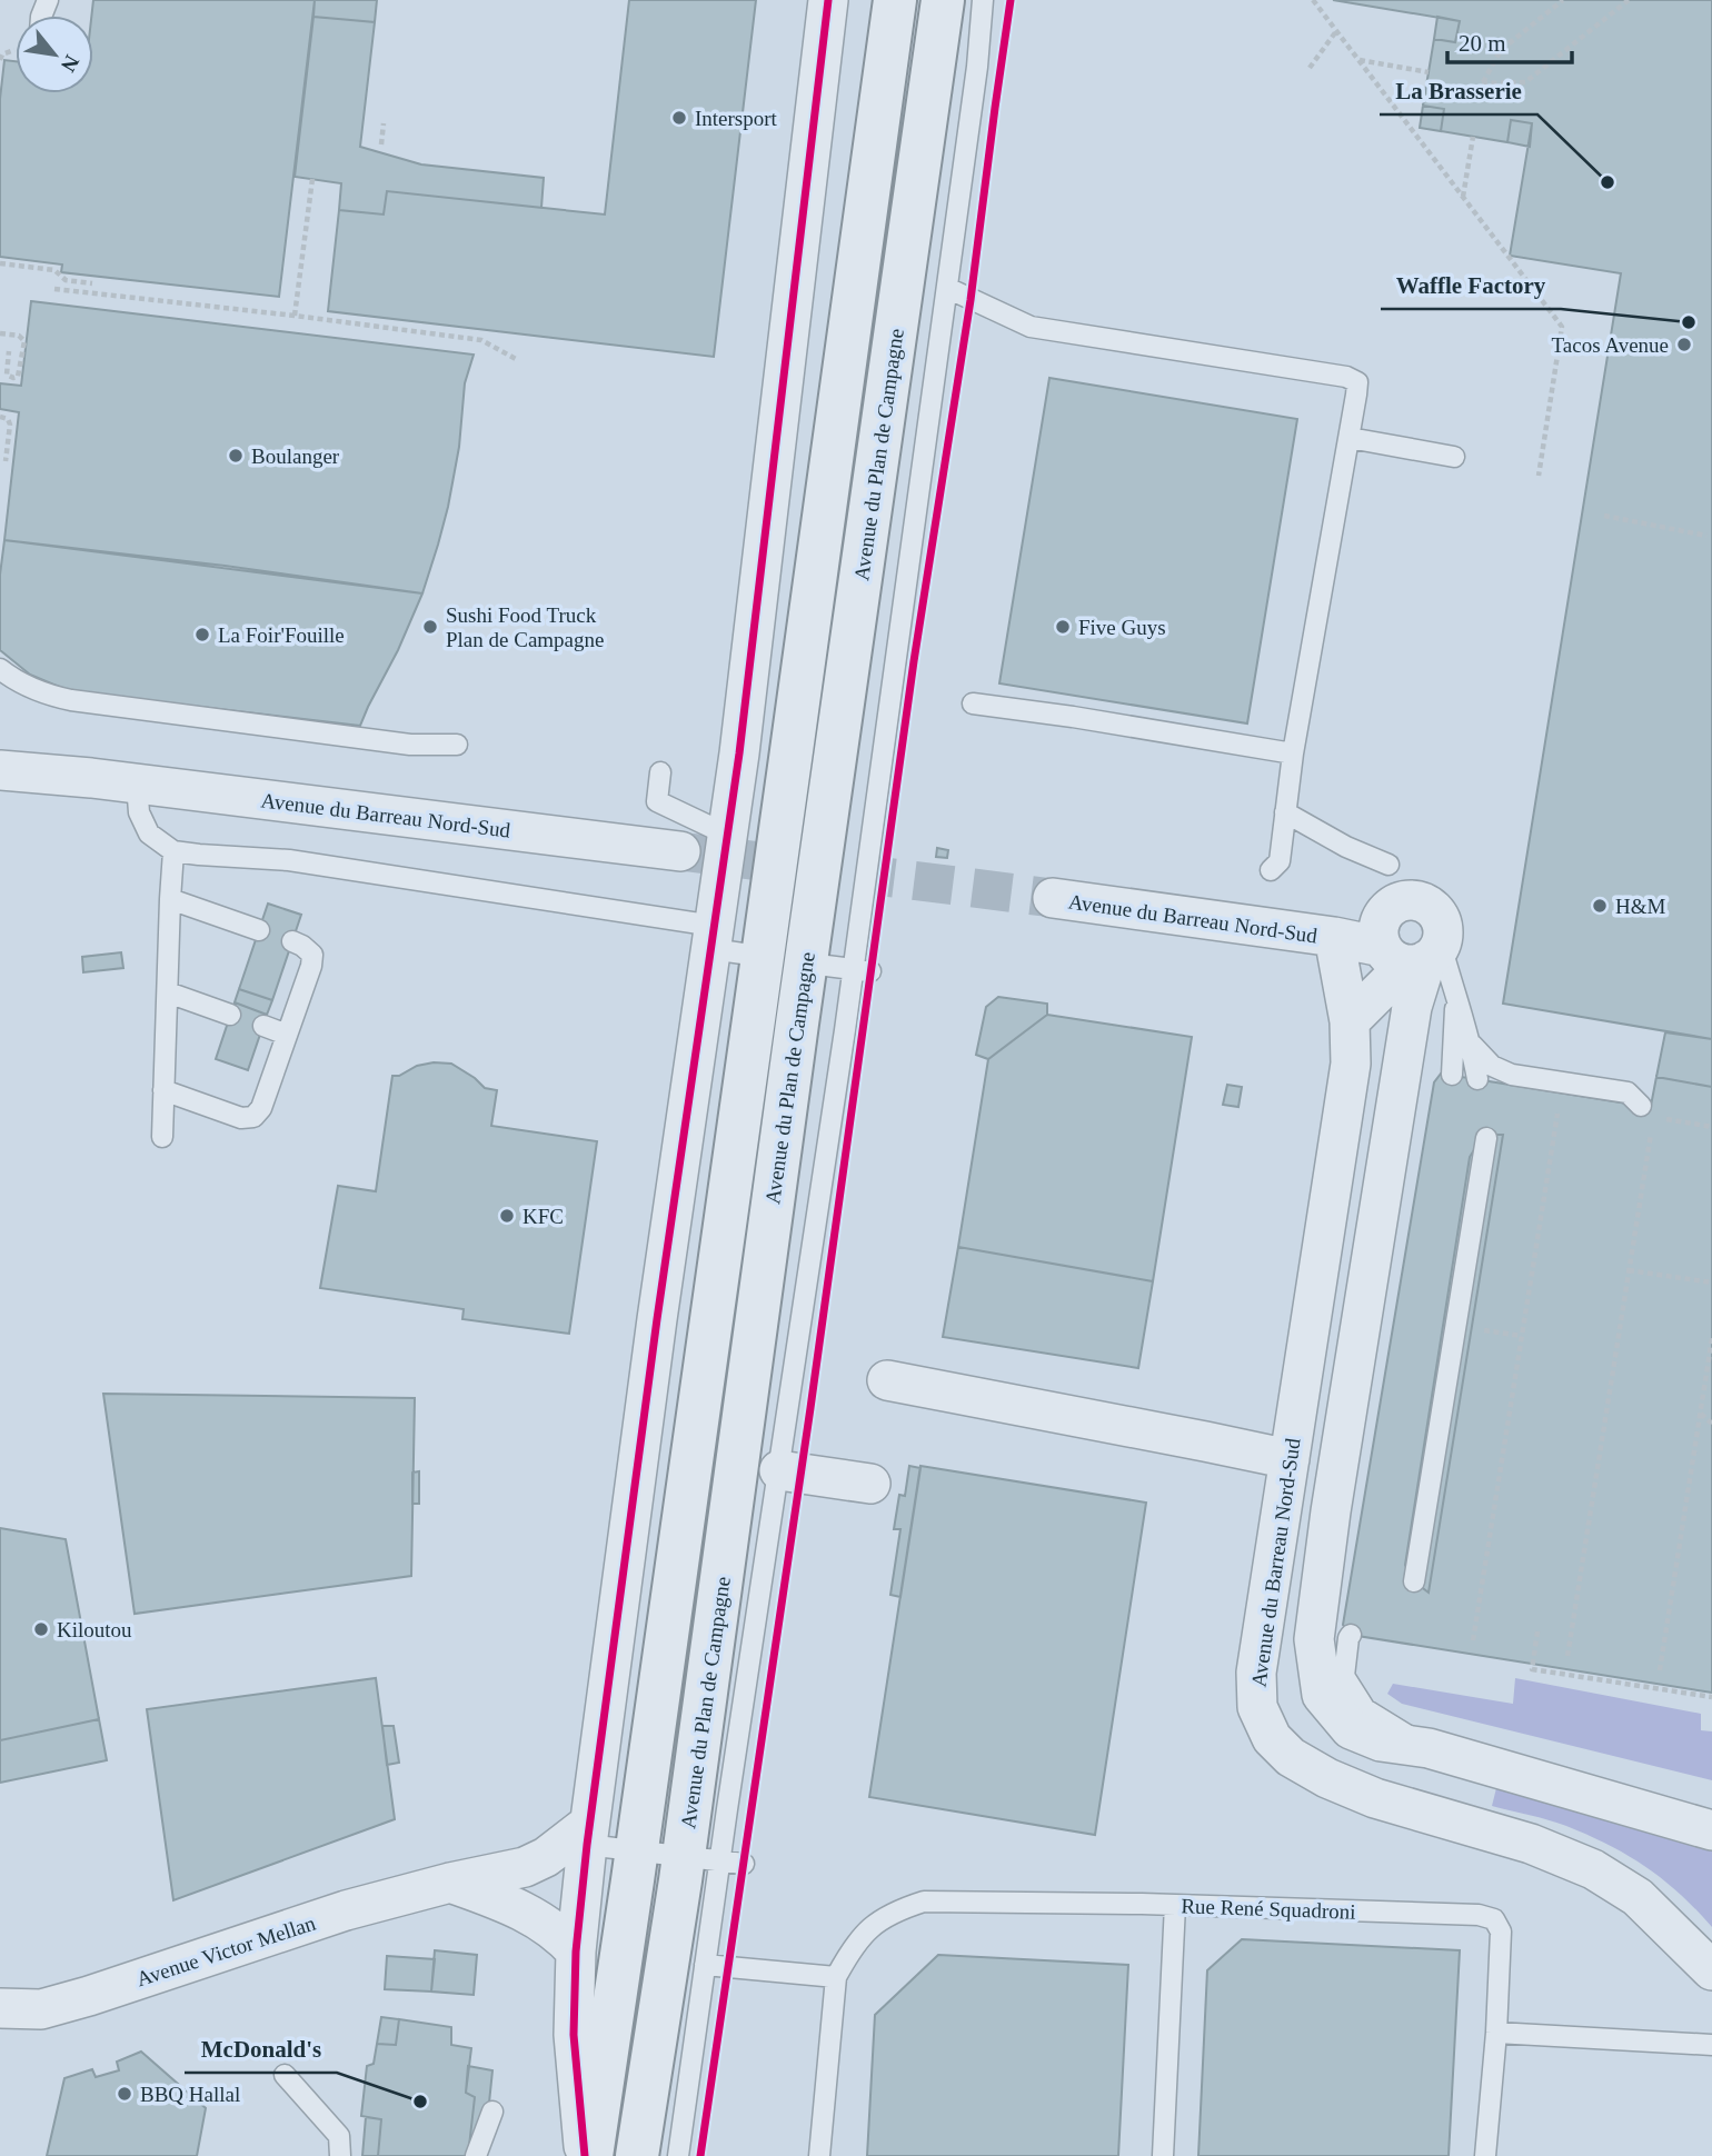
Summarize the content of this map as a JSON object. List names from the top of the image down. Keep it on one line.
{"streets":{"main road":["Avenue du Plan de Campagne"],"street":["Avenue du Barreau Nord-Sud","Avenue Victor Mellan"],"lane":["Rue René Squadroni"]},"places":["Intersport","La Brasserie","Waffle Factory","Tacos Avenue","Boulanger","Sushi Food Truck Plan de Campagne","Five Guys","La Foir'Fouille","H&M","KFC","Kiloutou","BBQ Hallal","McDonald's"],"scale_bar":"20 m","north":"bottom right"}
